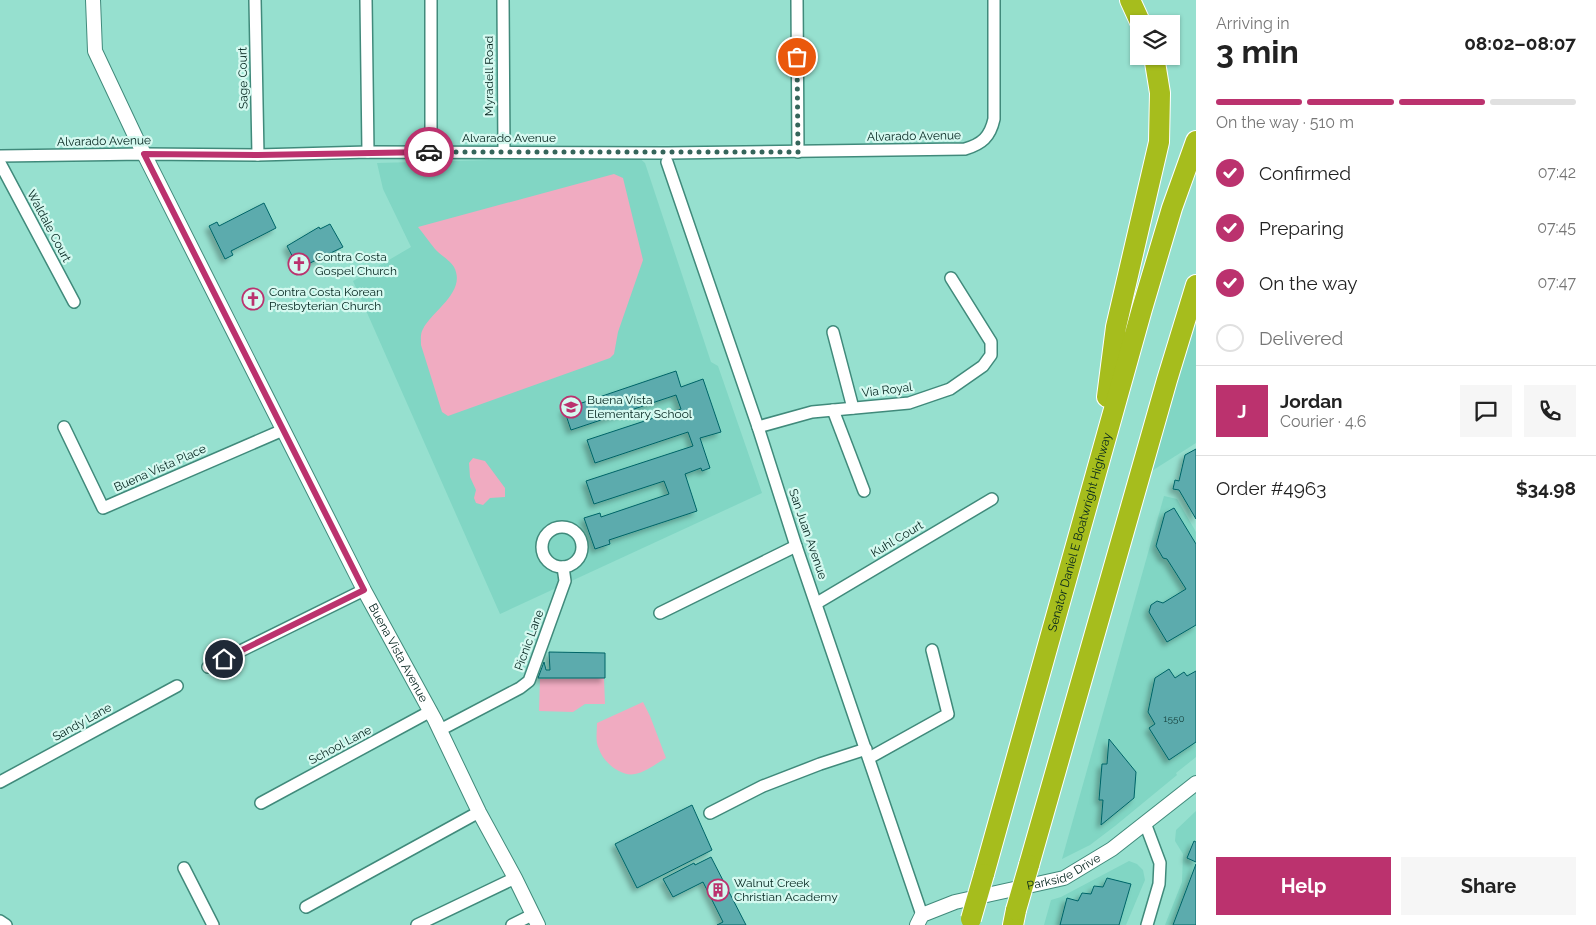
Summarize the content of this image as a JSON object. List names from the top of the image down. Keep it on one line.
{"streets":{"highway":["Senator Daniel E Boatwright Highway"],"street":["Myradell Road","Sage Court","Alvarado Avenue","Waldale Court","Via Royal","Buena Vista Place","San Juan Avenue","Kuhl Court","Picnic Lane","Buena Vista Avenue","Sandy Lane","School Lane","Parkside Drive"]},"crossings":[["Myradell Road","Alvarado Avenue"],["Sage Court","Alvarado Avenue"],["Alvarado Avenue","Buena Vista Avenue"],["Via Royal","San Juan Avenue"],["Buena Vista Place","Buena Vista Avenue"],["San Juan Avenue","Kuhl Court"],["San Juan Avenue","Parkside Drive"],["Picnic Lane","Buena Vista Avenue"],["Buena Vista Avenue","School Lane"]],"places":{"church":["Contra Costa Gospel Church","Contra Costa Korean Presbyterian Church"],"school or university":["Buena Vista Elementary School"],"building":["Walnut Creek Christian Academy"]},"house_numbers":["1550"],"page":{"heading":["3 min","Arriving in","08:02–08:07"],"panel":["Jordan","Courier · 4.6","Order #4963","$34.98"],"bar":"On the way · 510 m","list":[["Confirmed","07:42"],["Preparing","07:45"],["On the way","07:47"],"Delivered"],"round":"J","buttons":["Help","Share"]}}
